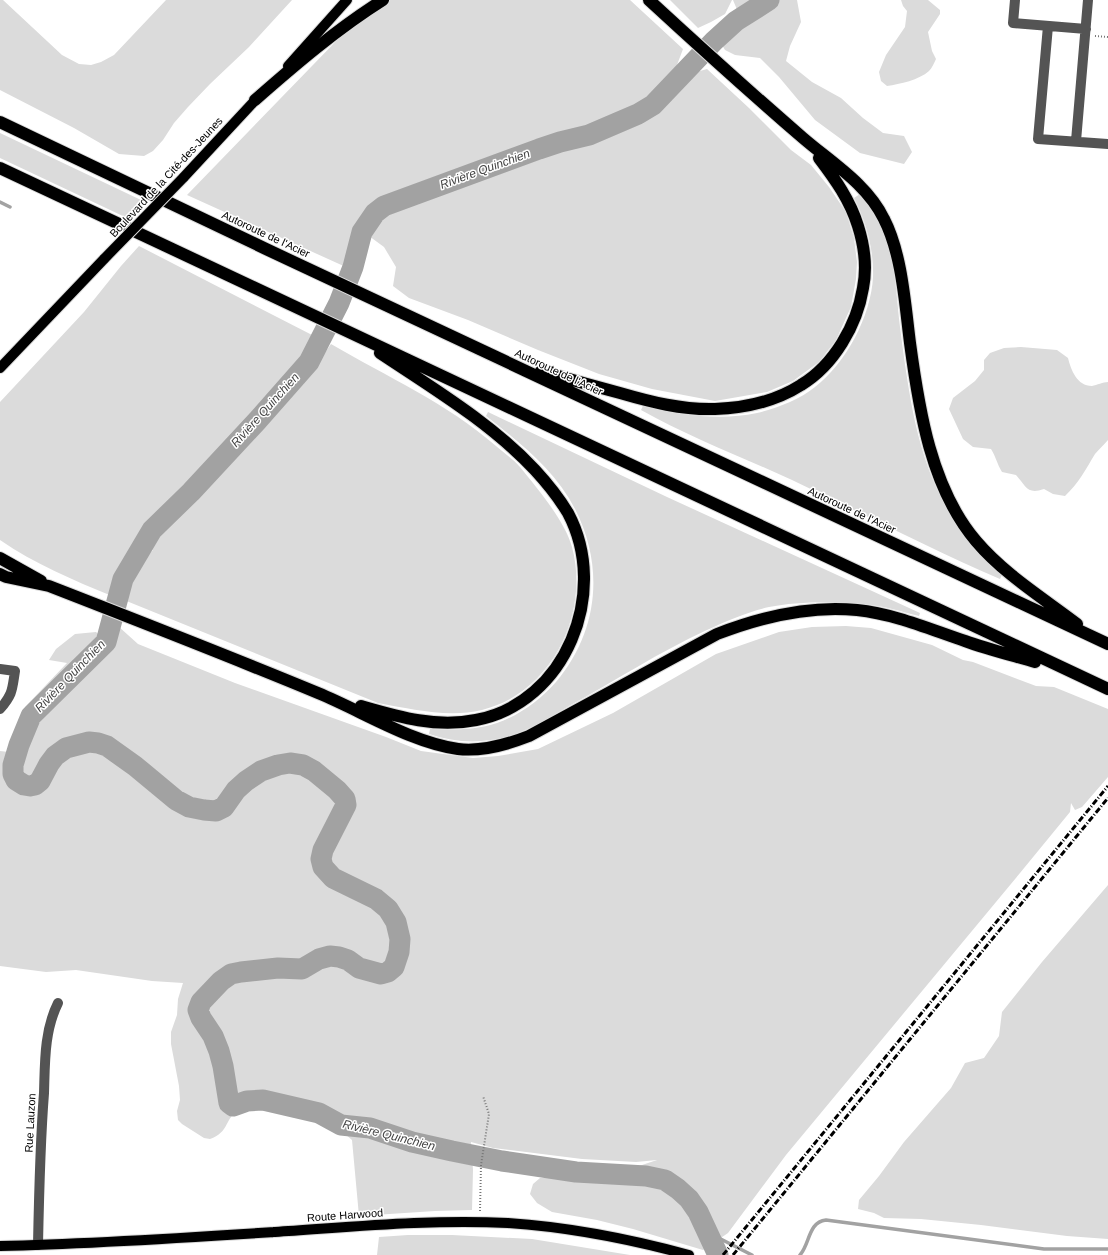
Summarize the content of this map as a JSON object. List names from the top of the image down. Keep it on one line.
{"streets":{"highway":["Autoroute de l'Acier"],"main road":["Boulevard de la Cité-des-Jeunes","Route Harwood"],"street":["Rue Lauzon"]},"crossings":[["Rue Lauzon","Route Harwood"]],"water":["Rivière Quinchien"]}
